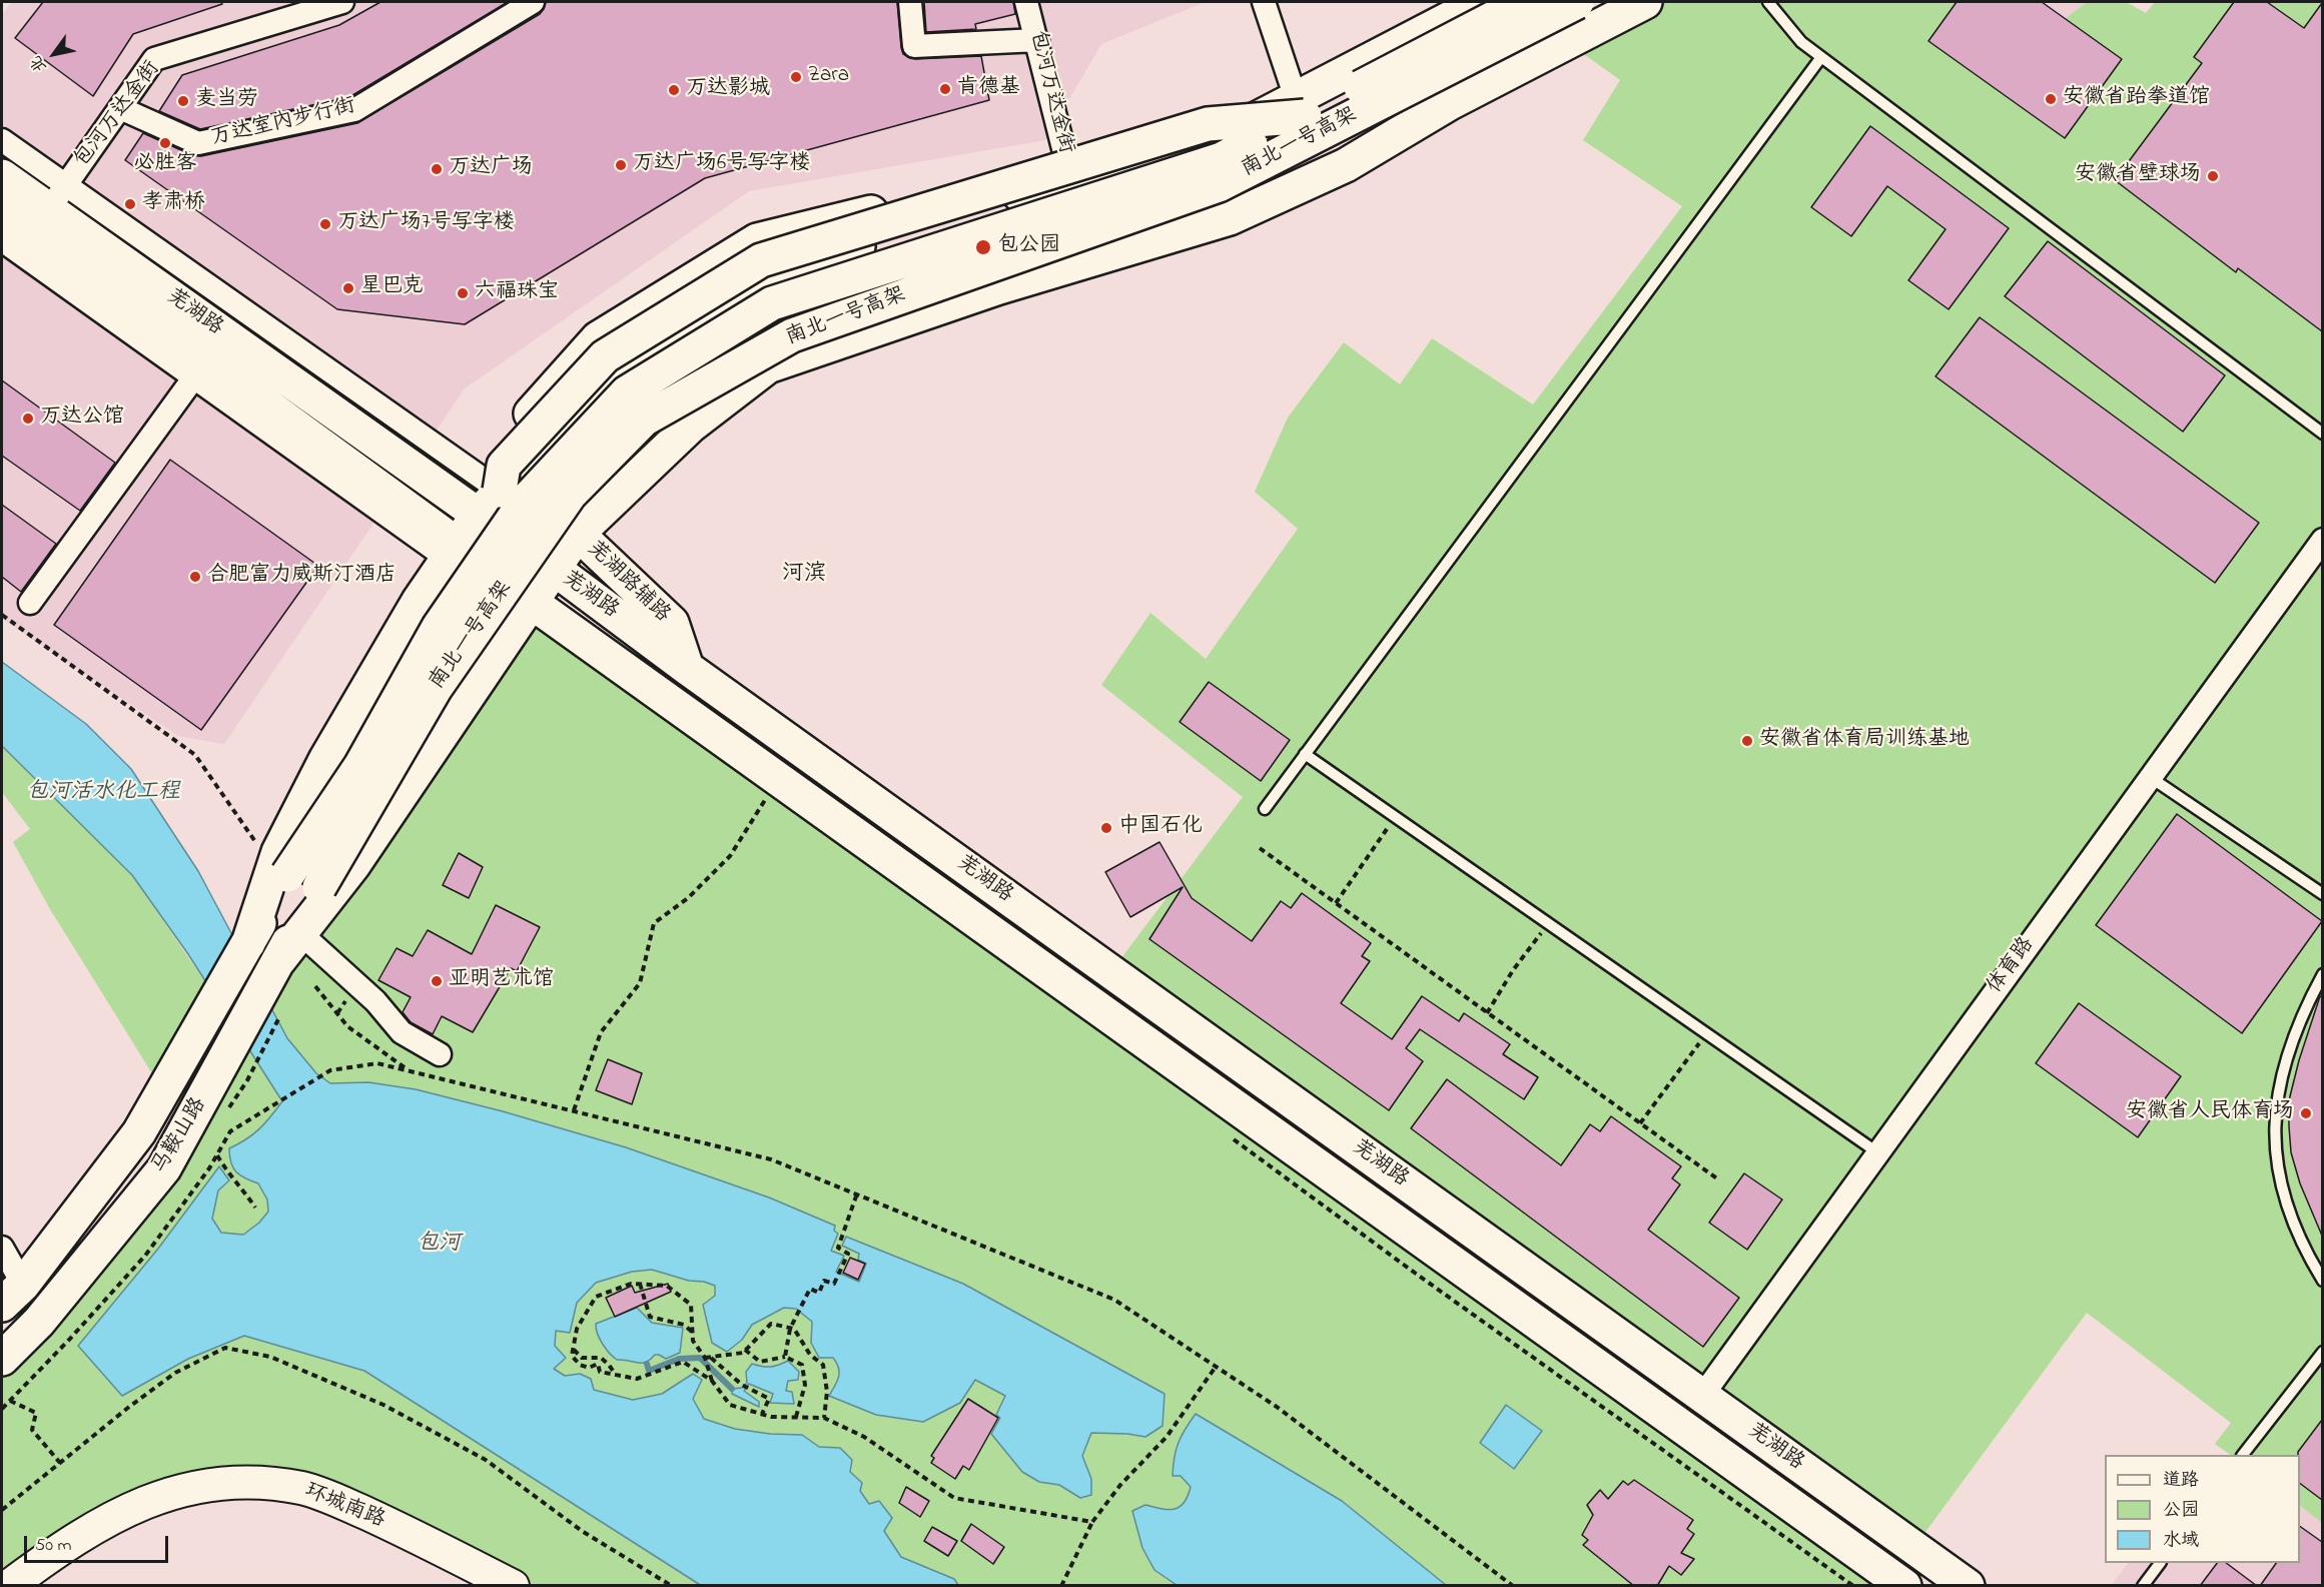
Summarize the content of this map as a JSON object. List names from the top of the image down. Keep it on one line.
{"streets":{"main road":["南北一号高架","芜湖路","芜湖路辅路","马鞍山路"],"street":["包河万达金街","万达室内步行街","体育路","环城南路"]},"crossings":[["包河万达金街","万达室内步行街"],["包河万达金街","芜湖路"],["南北一号高架","马鞍山路"],["芜湖路","芜湖路辅路"],["芜湖路","体育路"]],"districts":["河滨"],"water":["包河活水化工程","包河"],"places":["Zara","肯德基","万达影城","安徽省跆拳道馆","麦当劳","必胜客","万达广场6号写字楼","万达广场","安徽省壁球场","孝肃桥","万达广场7号写字楼","包公园","星巴克","六福珠宝","万达公馆","合肥富力威斯汀酒店","安徽省体育局训练基地","中国石化","亚明艺术馆","安徽省人民体育场"],"legend":["道路","公园","水域"],"scale_bar":"50 m","north":"bottom left"}
